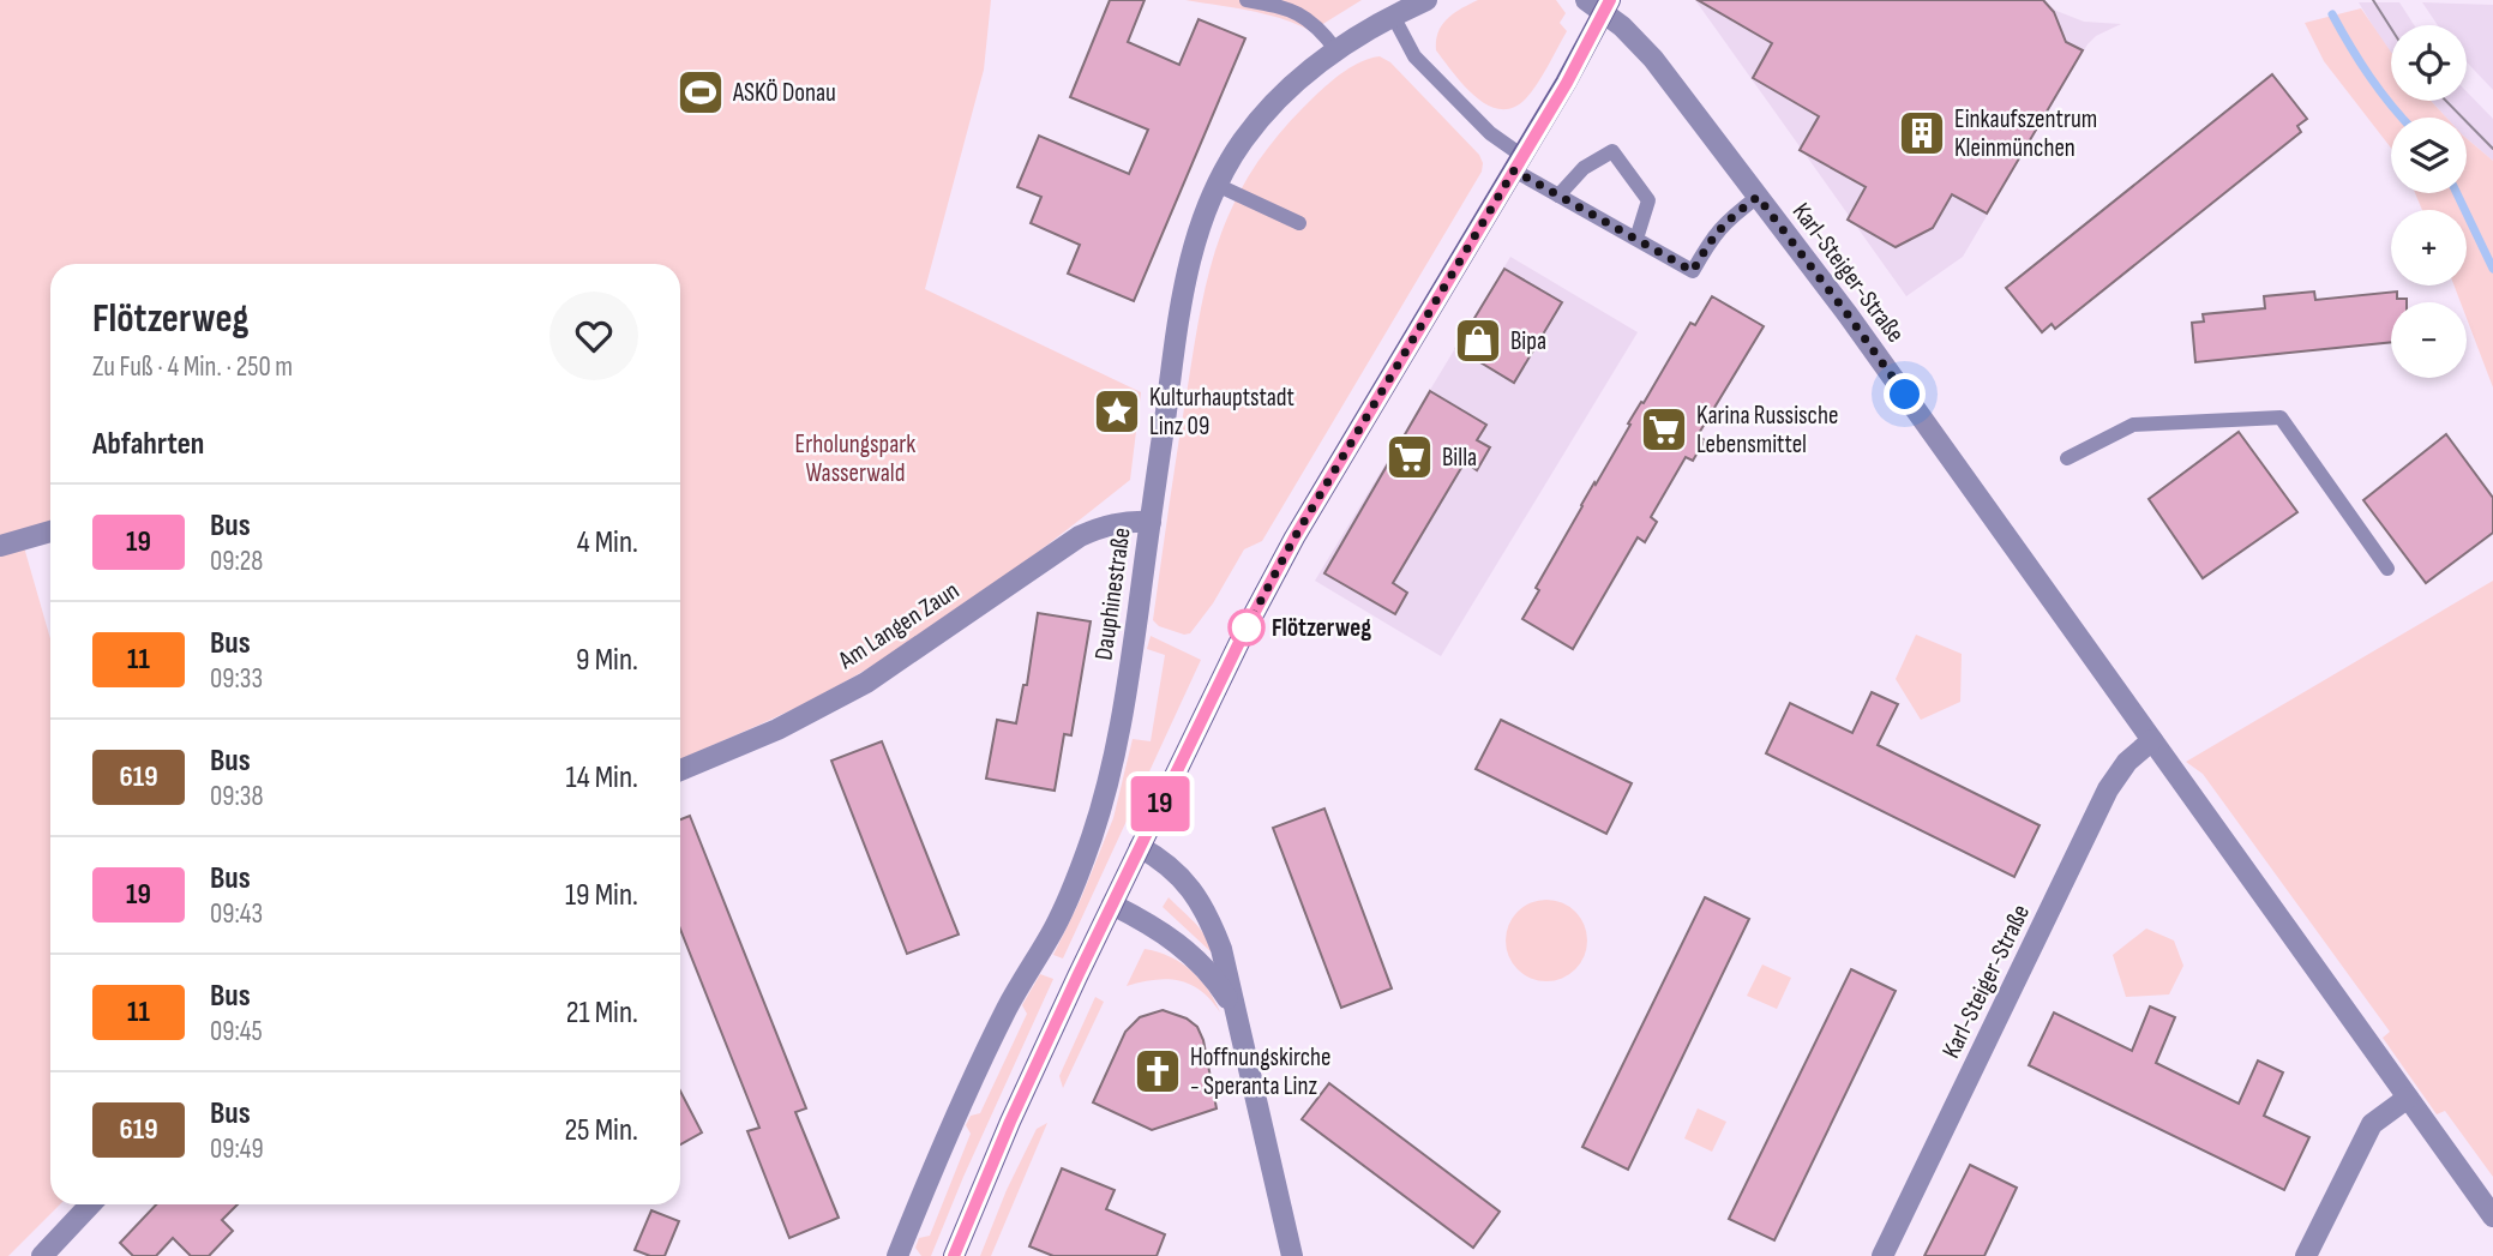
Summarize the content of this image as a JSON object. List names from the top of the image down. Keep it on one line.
{"streets":{"street":["Karl-Steiger-Straße","Dauphinestraße","Am Langen Zaun"]},"crossings":[["Dauphinestraße","Am Langen Zaun"]],"parks":["Erholungspark Wasserwald"],"places":{"sports":["ASKÖ Donau"],"building":["Einkaufszentrum Kleinmünchen"],"shop":["Bipa"],"place":["Kulturhauptstadt Linz 09"],"supermarket":["Karina Russische Lebensmittel","Billa"],"other":["Flötzerweg"],"church":["Hoffnungskirche - Speranta Linz"]},"lines":["bus line 19"],"page":{"on_map":"19","map_buttons":["+","−"],"heading":[["Flötzerweg","Zu Fuß · 4 Min. · 250 m"],"Abfahrten"],"list":[{"mark":"19","name":"Bus","note":"09:28","value":"4 Min."},{"mark":"11","name":"Bus","note":"09:33","value":"9 Min."},{"mark":"619","name":"Bus","note":"09:38","value":"14 Min."},{"mark":"19","name":"Bus","note":"09:43","value":"19 Min."},{"mark":"11","name":"Bus","note":"09:45","value":"21 Min."},{"mark":"619","name":"Bus","note":"09:49","value":"25 Min."}]}}
